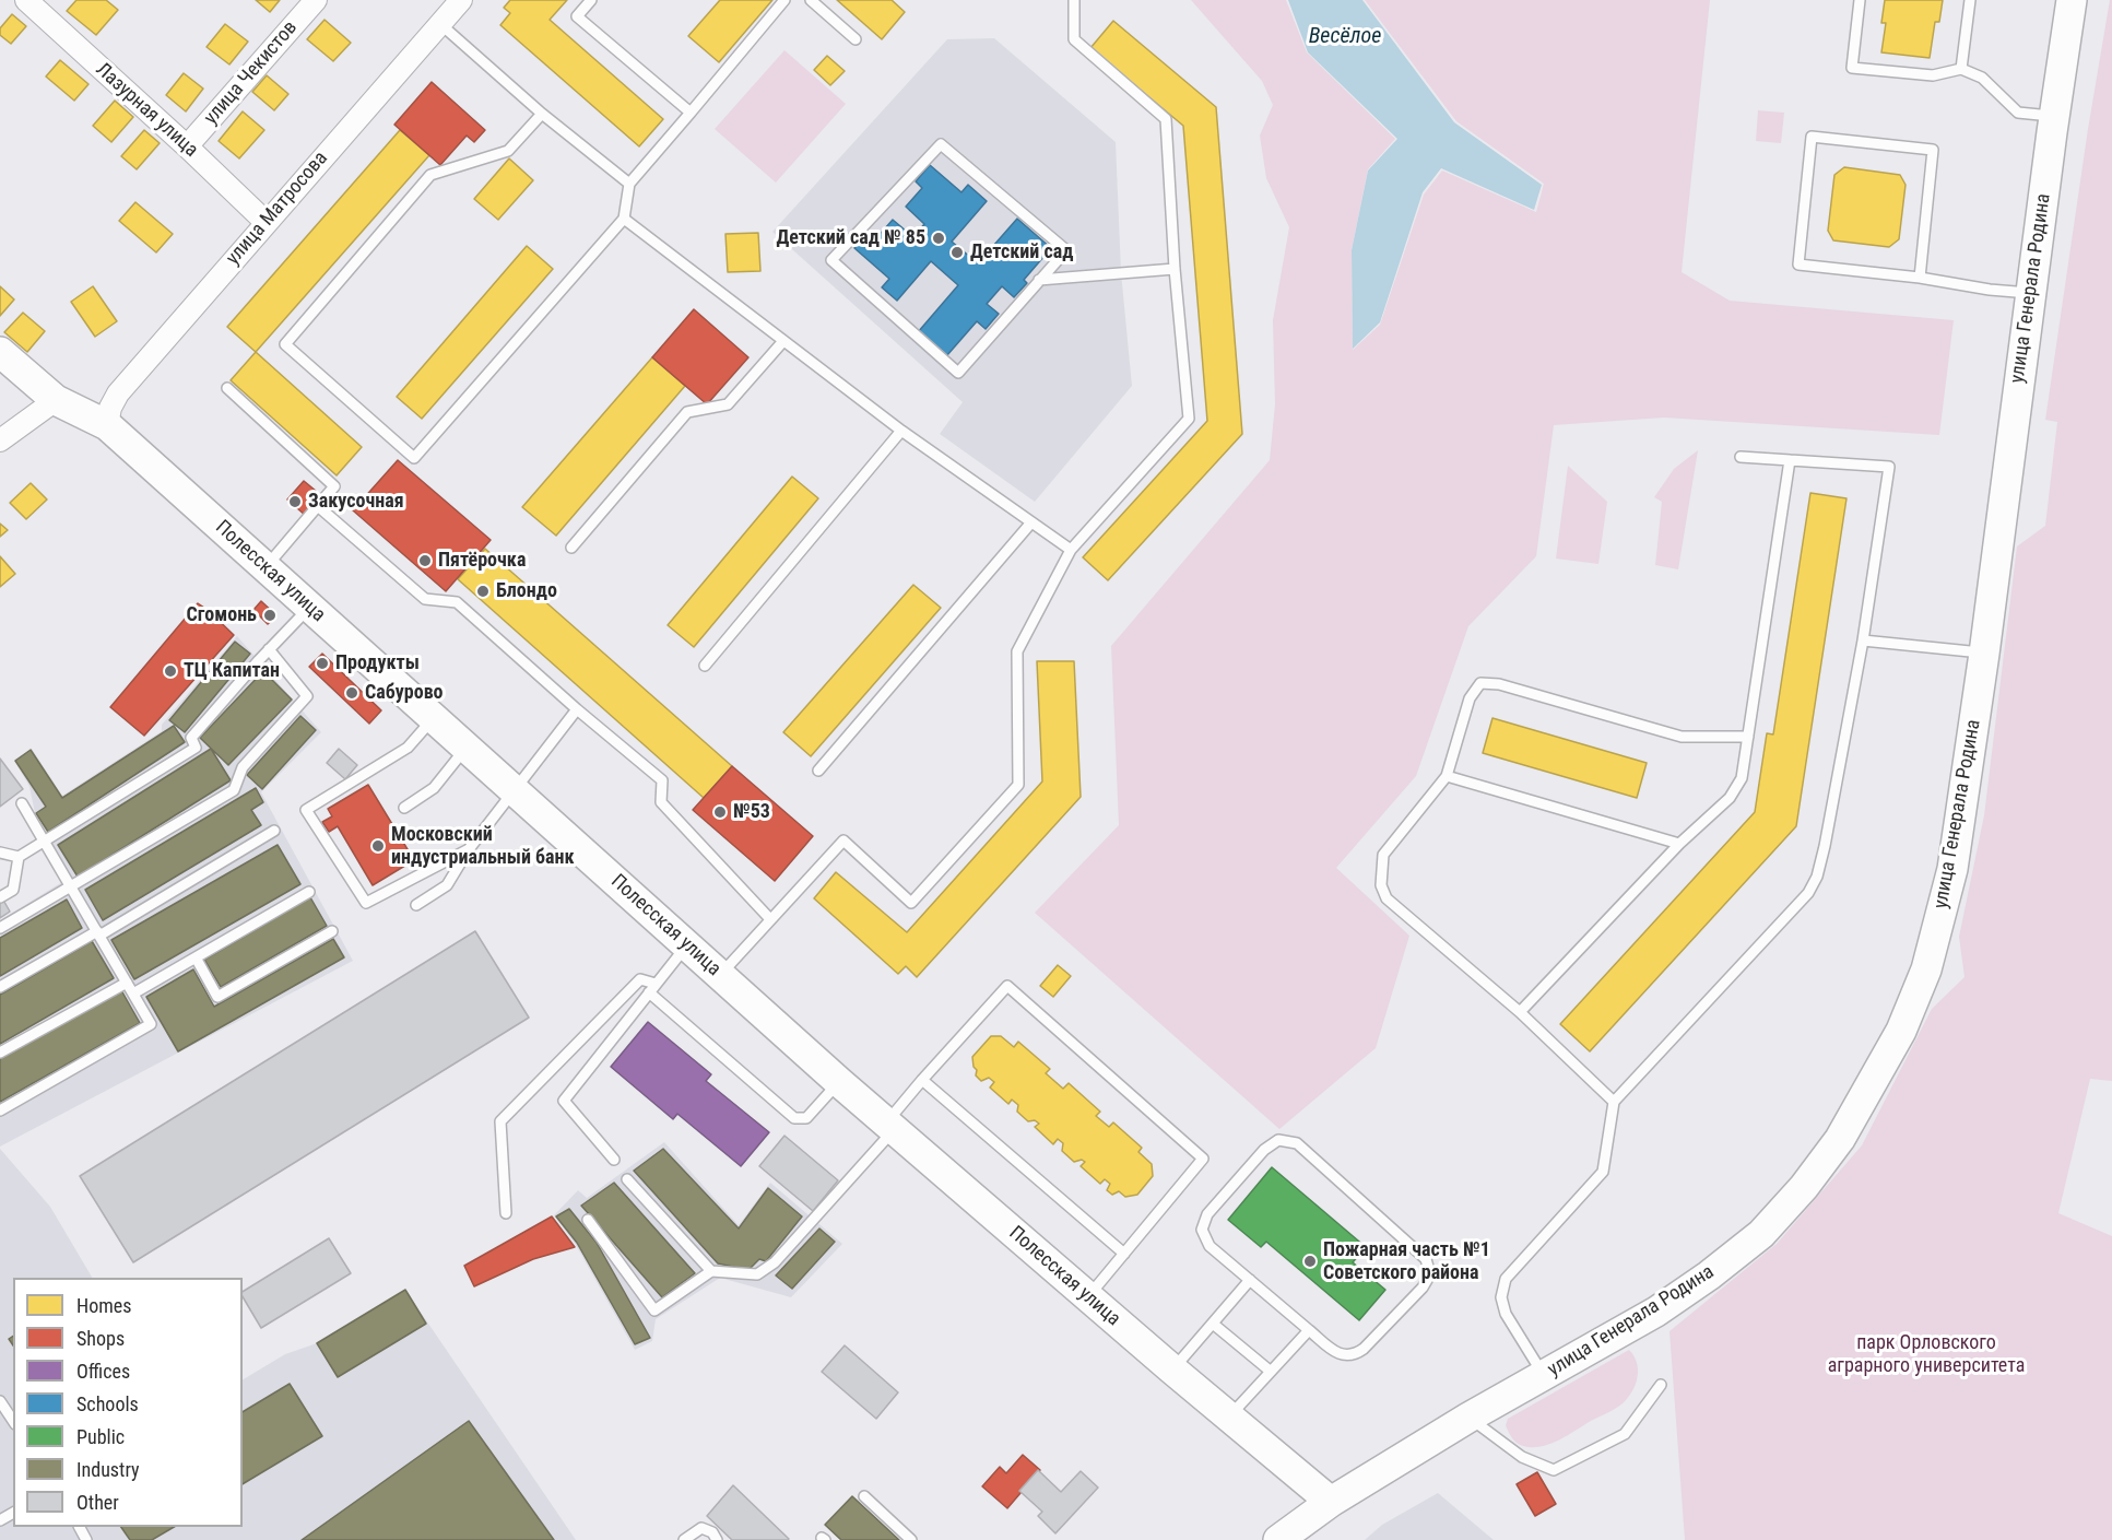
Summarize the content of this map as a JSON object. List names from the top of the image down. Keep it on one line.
{"streets":{"main road":["улица Генерала Родина","Полесская улица"],"street":["улица Чекистов","Лазурная улица","улица Матросова"]},"crossings":[["улица Чекистов","Лазурная улица"],["Лазурная улица","улица Матросова"],["улица Матросова","Полесская улица"],["улица Генерала Родина","Полесская улица"]],"water":["Весёлое"],"parks":["парк Орловского аграрного университета"],"places":["Детский сад № 85","Детский сад","Закусочная","Пятёрочка","Блондо","Сгомонь","Продукты","ТЦ Капитан","Сабурово","№53","Московский индустриальный банк","Пожарная часть №1 Советского района"],"legend":["Homes","Shops","Offices","Schools","Public","Industry","Other"]}
